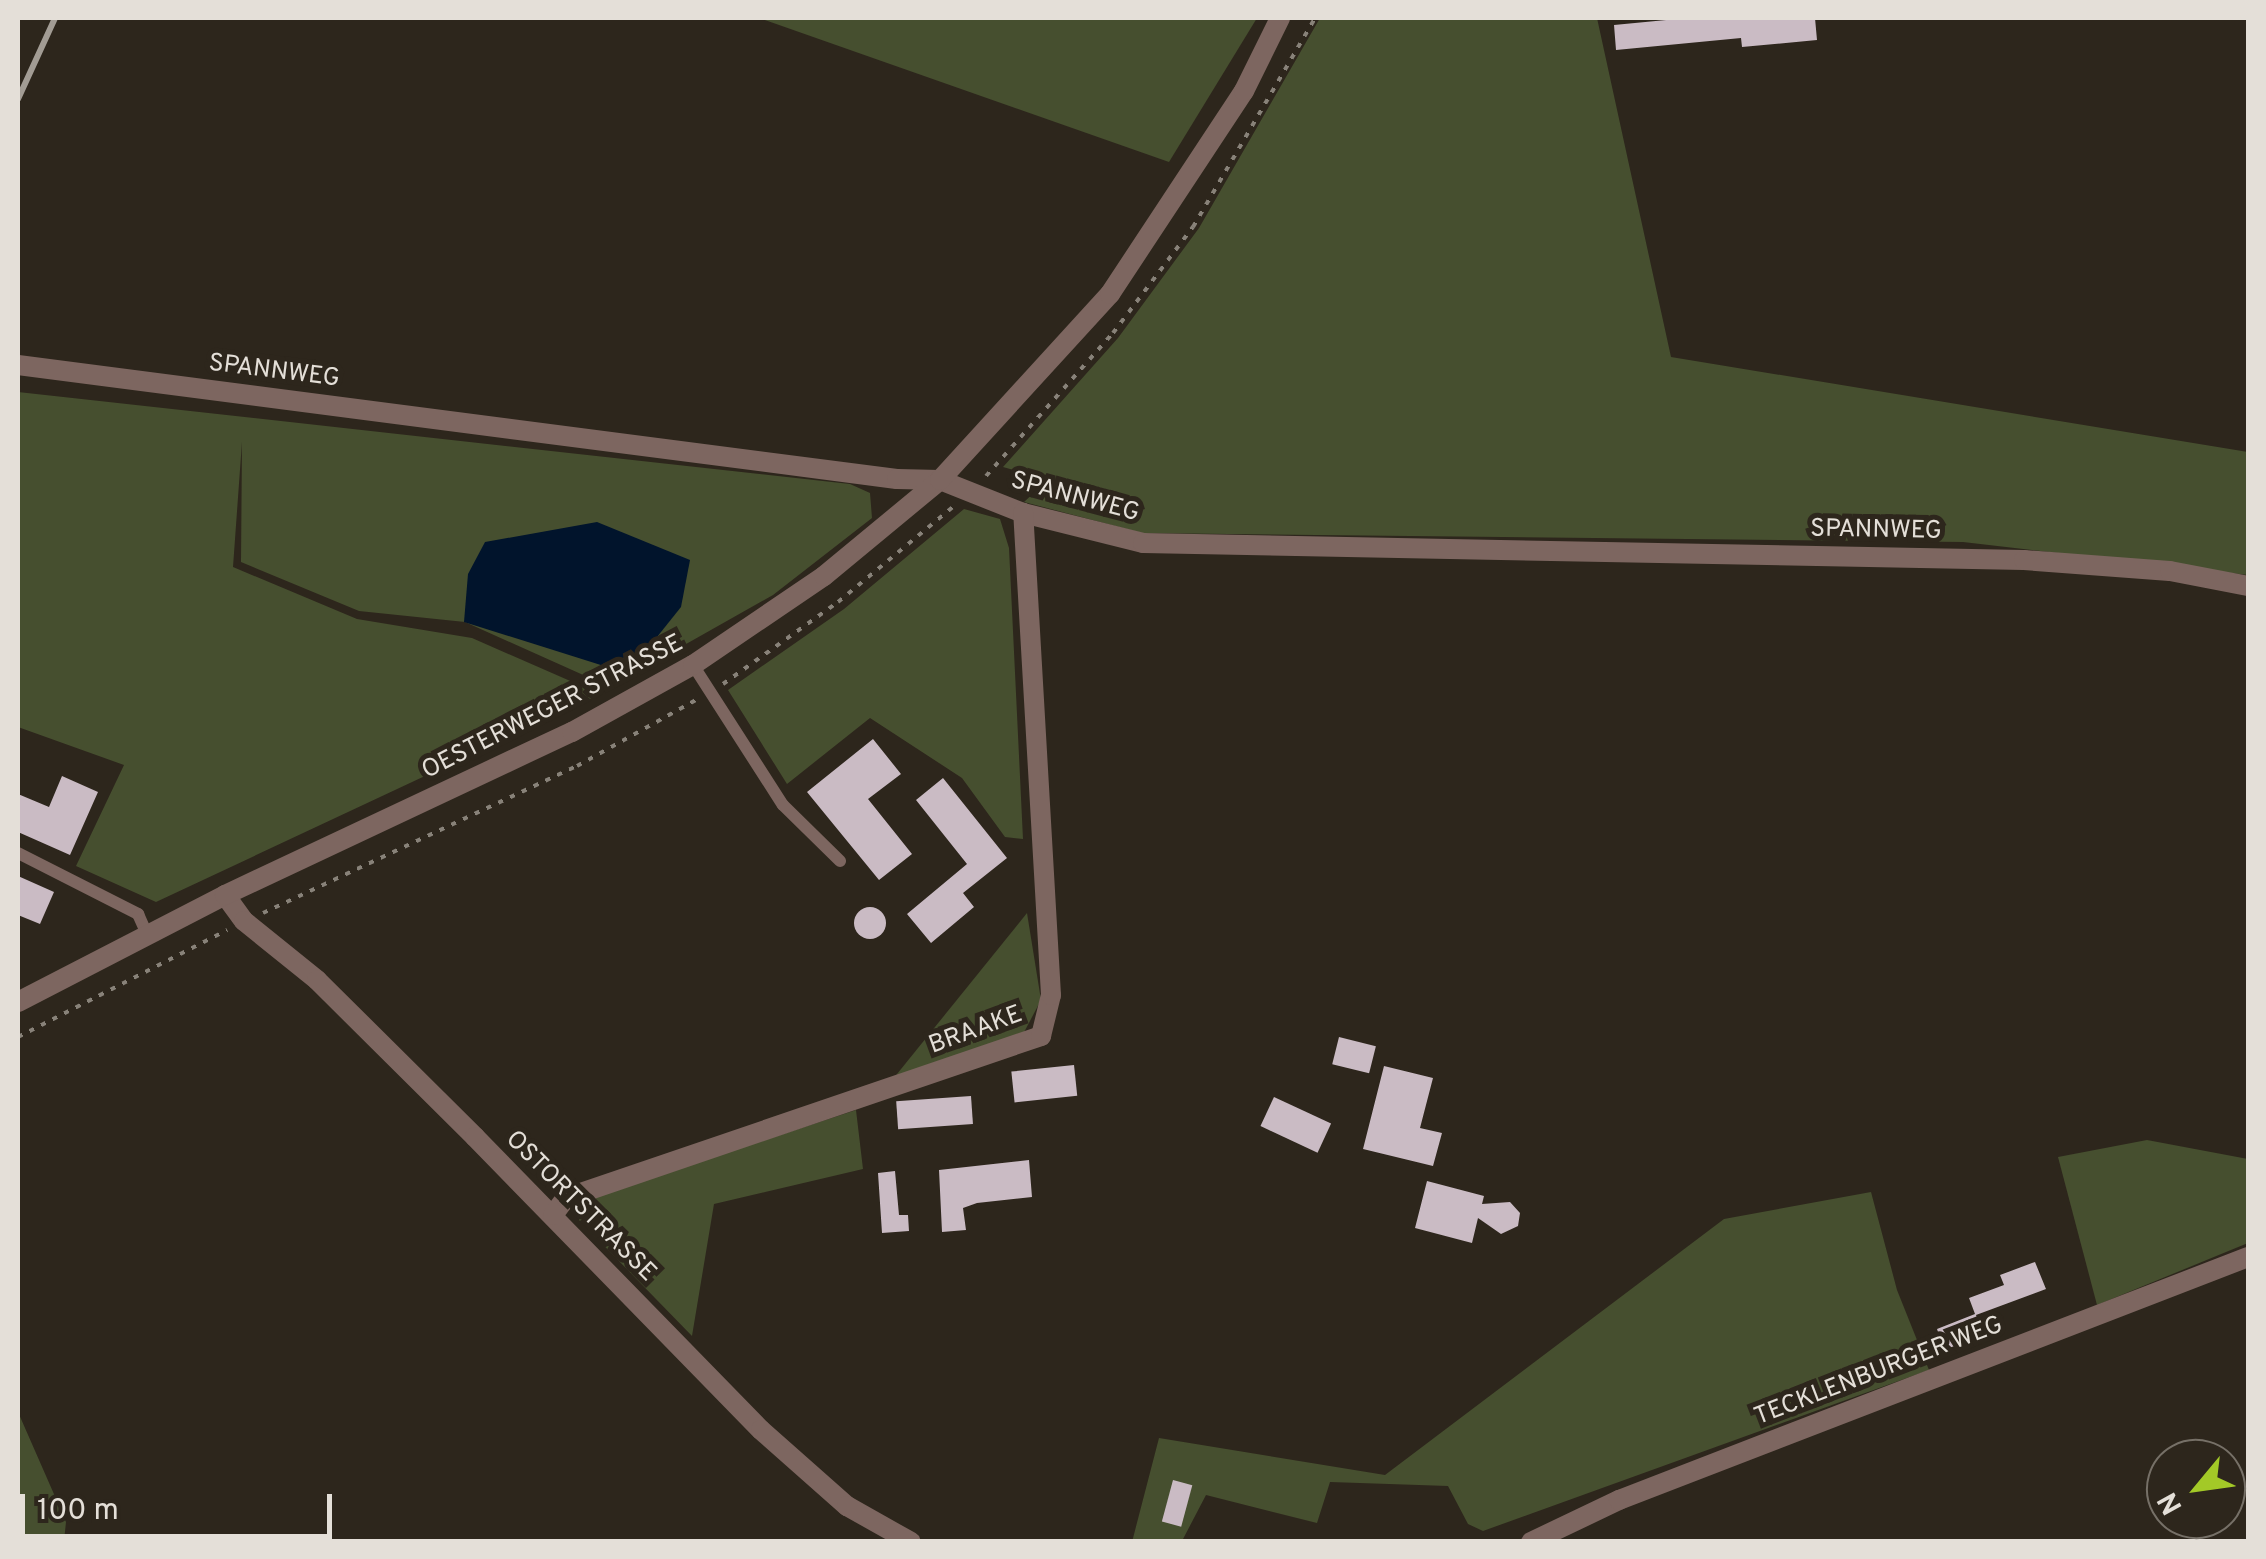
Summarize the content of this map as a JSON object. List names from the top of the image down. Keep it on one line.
{"streets":{"street":["SPANNWEG","OESTERWEGER STRASSE","BRAAKE","OSTORTSTRASSE","TECKLENBURGER WEG"]},"crossings":[["SPANNWEG","OESTERWEGER STRASSE"],["SPANNWEG","BRAAKE"],["OESTERWEGER STRASSE","OSTORTSTRASSE"],["BRAAKE","OSTORTSTRASSE"]],"scale_bar":"100 m","north":"bottom left"}
